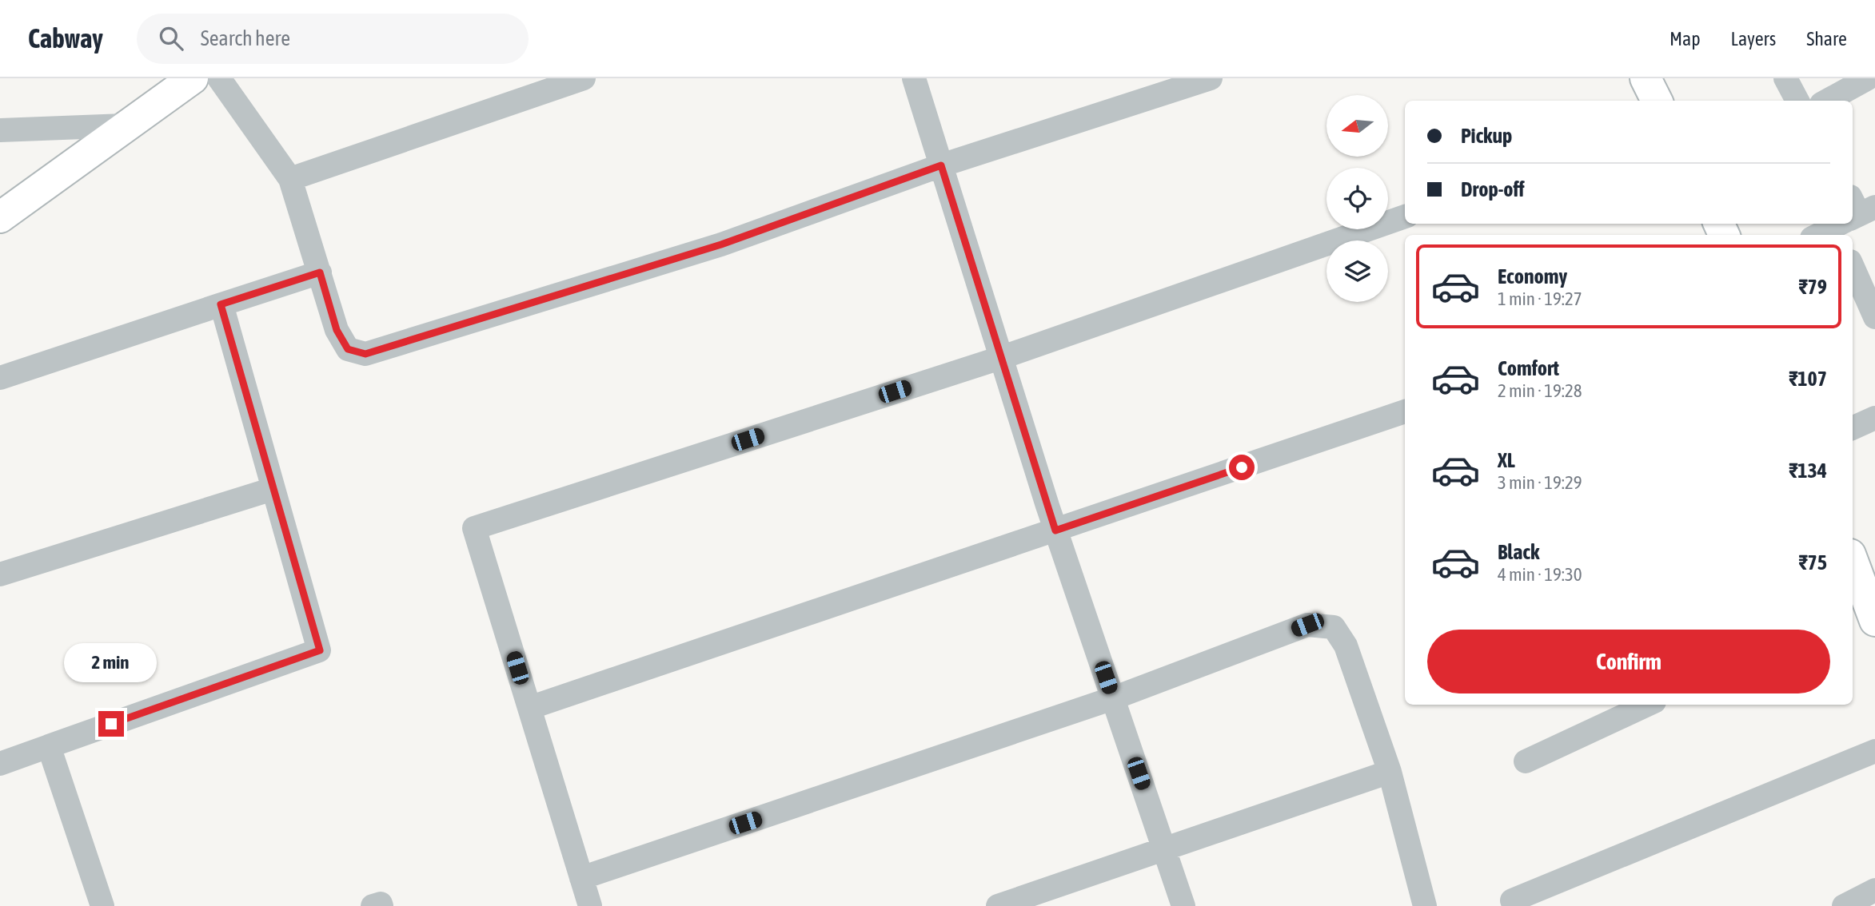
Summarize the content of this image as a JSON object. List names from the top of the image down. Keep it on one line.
{"north":"left","page":{"header":"Cabway","search":"Search here","nav":["Map","Layers","Share"],"banner":["Pickup","Drop-off"],"list":[{"name":"Economy","note":"1 min · 19:27","value":"₹79"},{"name":"Comfort","note":"2 min · 19:28","value":"₹107"},{"name":"XL","note":"3 min · 19:29","value":"₹134"},{"name":"Black","note":"4 min · 19:30","value":"₹75"}],"buttons":"Confirm","bubble":"2 min"}}
